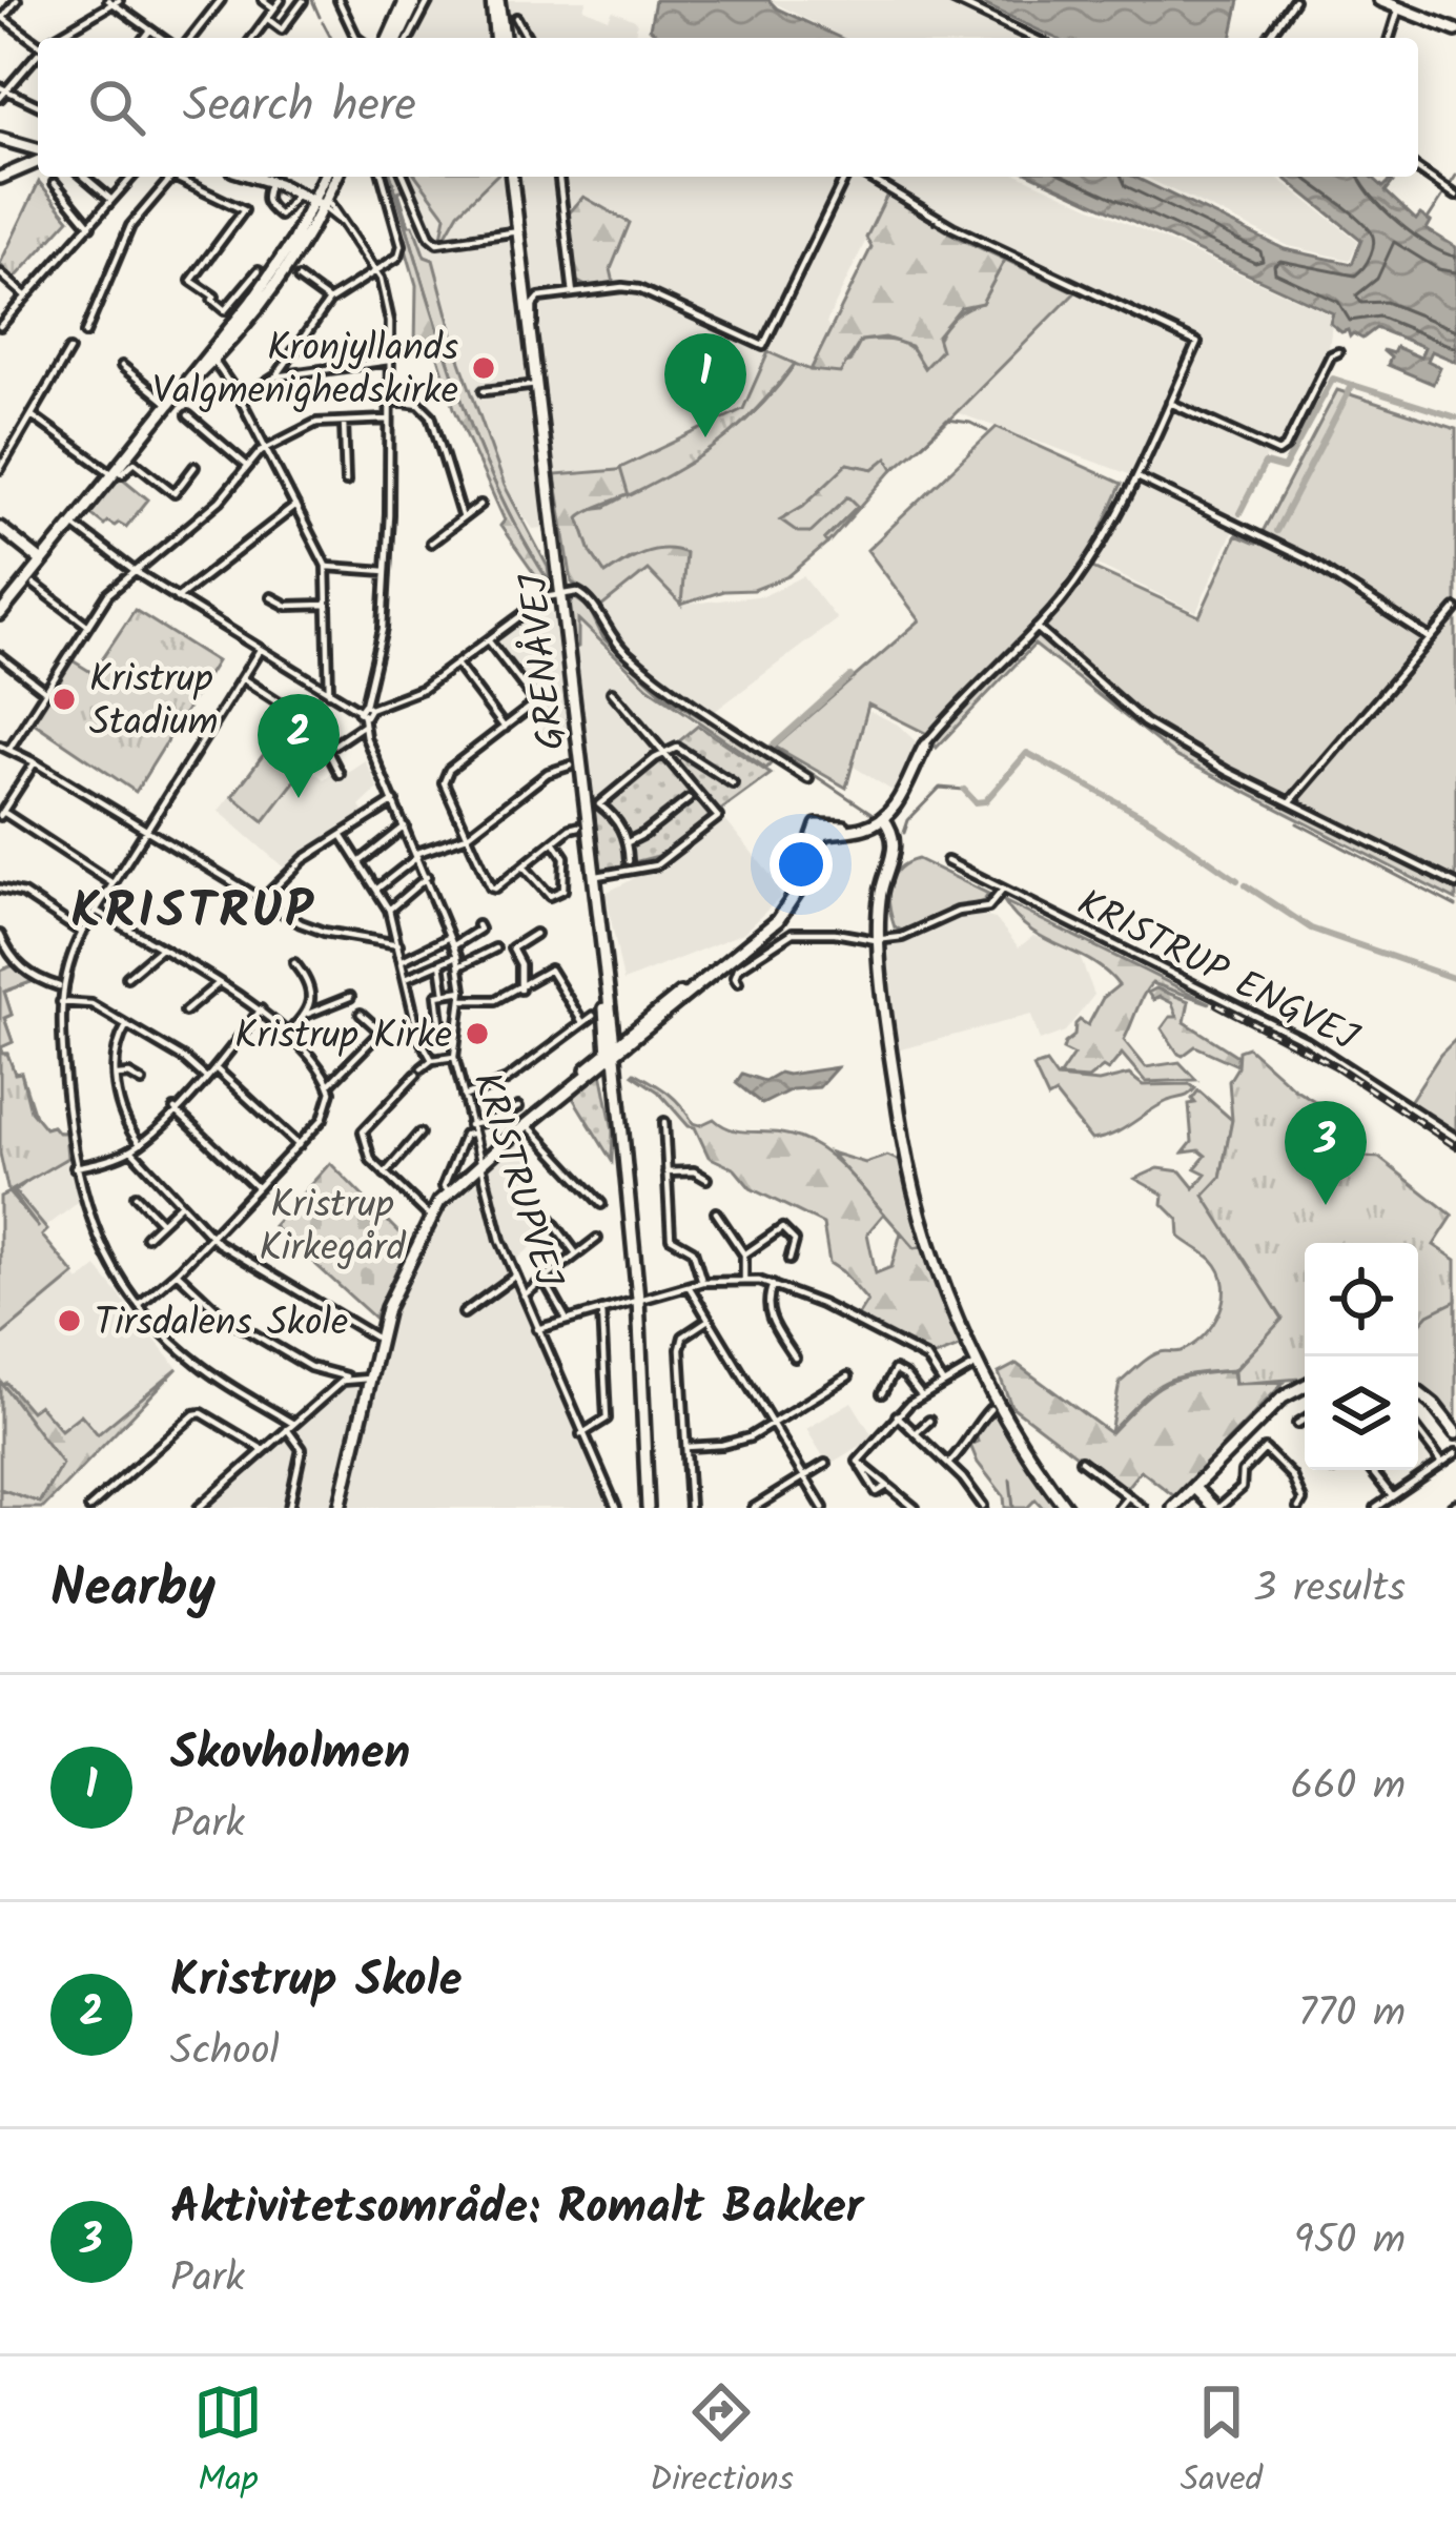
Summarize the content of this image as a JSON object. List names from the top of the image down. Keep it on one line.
{"streets":{"street":["GRENÅVEJ","KRISTRUP ENGVEJ","KRISTRUPVEJ"]},"districts":["KRISTRUP"],"parks":["Kristrup Kirkegård"],"places":["Kronjyllands Valgmenighedskirke","Kristrup Stadium","Kristrup Kirke","Tirsdalens Skole"],"page":{"search":"Search here","pins":["1","2","3"],"heading":["Nearby","3 results"],"list":[{"mark":"1","name":"Skovholmen","note":"Park","value":"660 m"},{"mark":"2","name":"Kristrup Skole","note":"School","value":"770 m"},{"mark":"3","name":"Aktivitetsområde: Romalt Bakker","note":"Park","value":"950 m"}],"nav":["Map","Directions","Saved"]}}
